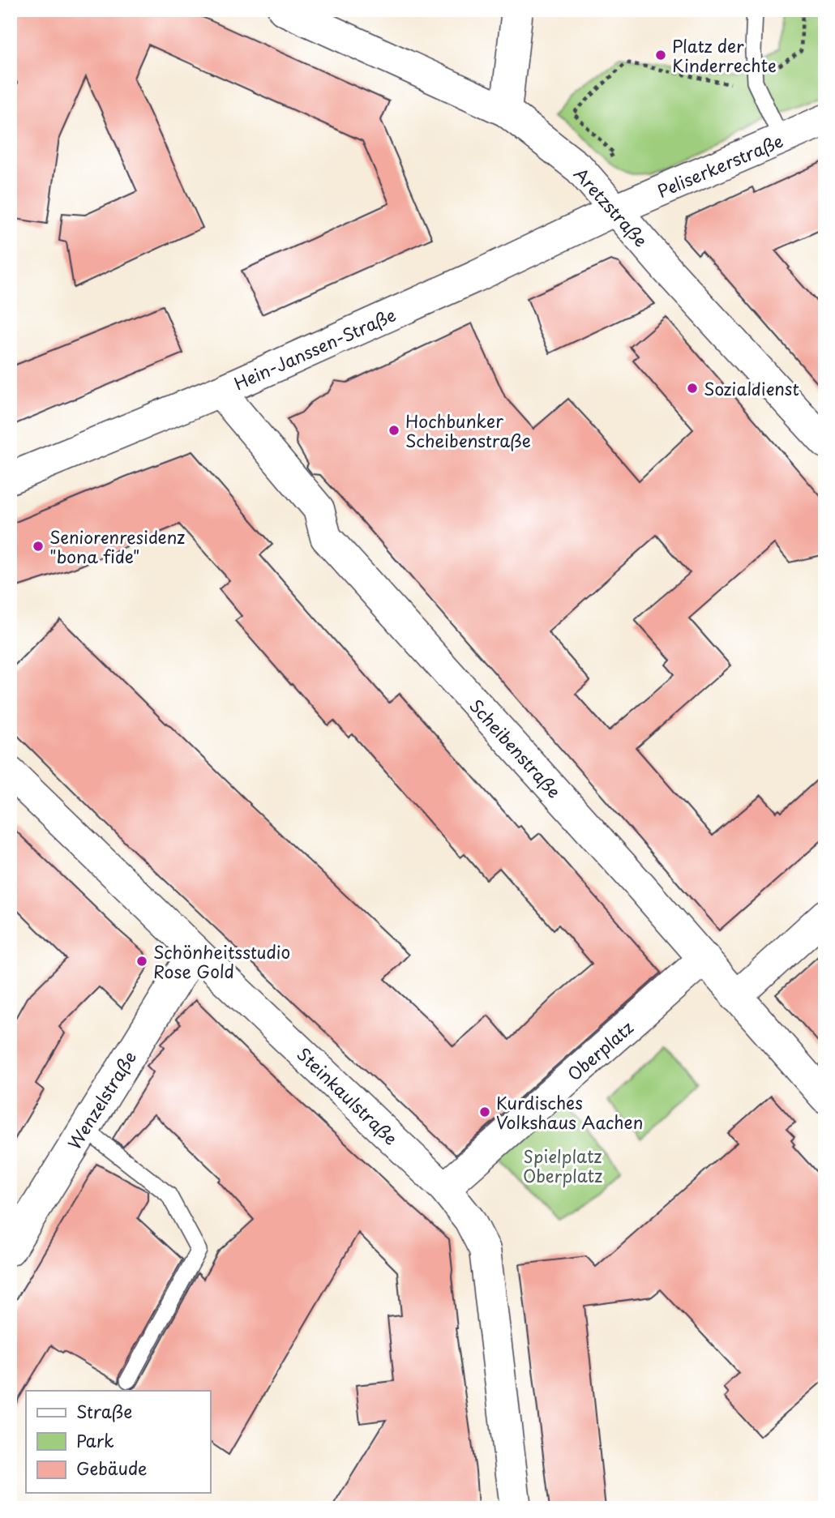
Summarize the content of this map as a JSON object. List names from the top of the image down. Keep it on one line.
{"streets":{"street":["Peliserkerstraße","Aretzstraße","Hein-Janssen-Straße","Scheibenstraße","Oberplatz","Steinkaulstraße","Wenzelstraße"]},"crossings":[["Peliserkerstraße","Aretzstraße"],["Peliserkerstraße","Hein-Janssen-Straße"],["Aretzstraße","Hein-Janssen-Straße"],["Hein-Janssen-Straße","Scheibenstraße"],["Scheibenstraße","Oberplatz"],["Oberplatz","Steinkaulstraße"],["Steinkaulstraße","Wenzelstraße"]],"parks":["Spielplatz Oberplatz"],"places":["Platz der Kinderrechte","Sozialdienst","Hochbunker Scheibenstraße","Seniorenresidenz \"bona fide\"","Schönheitsstudio Rose Gold","Kurdisches Volkshaus Aachen"],"legend":["Straße","Park","Gebäude"]}
